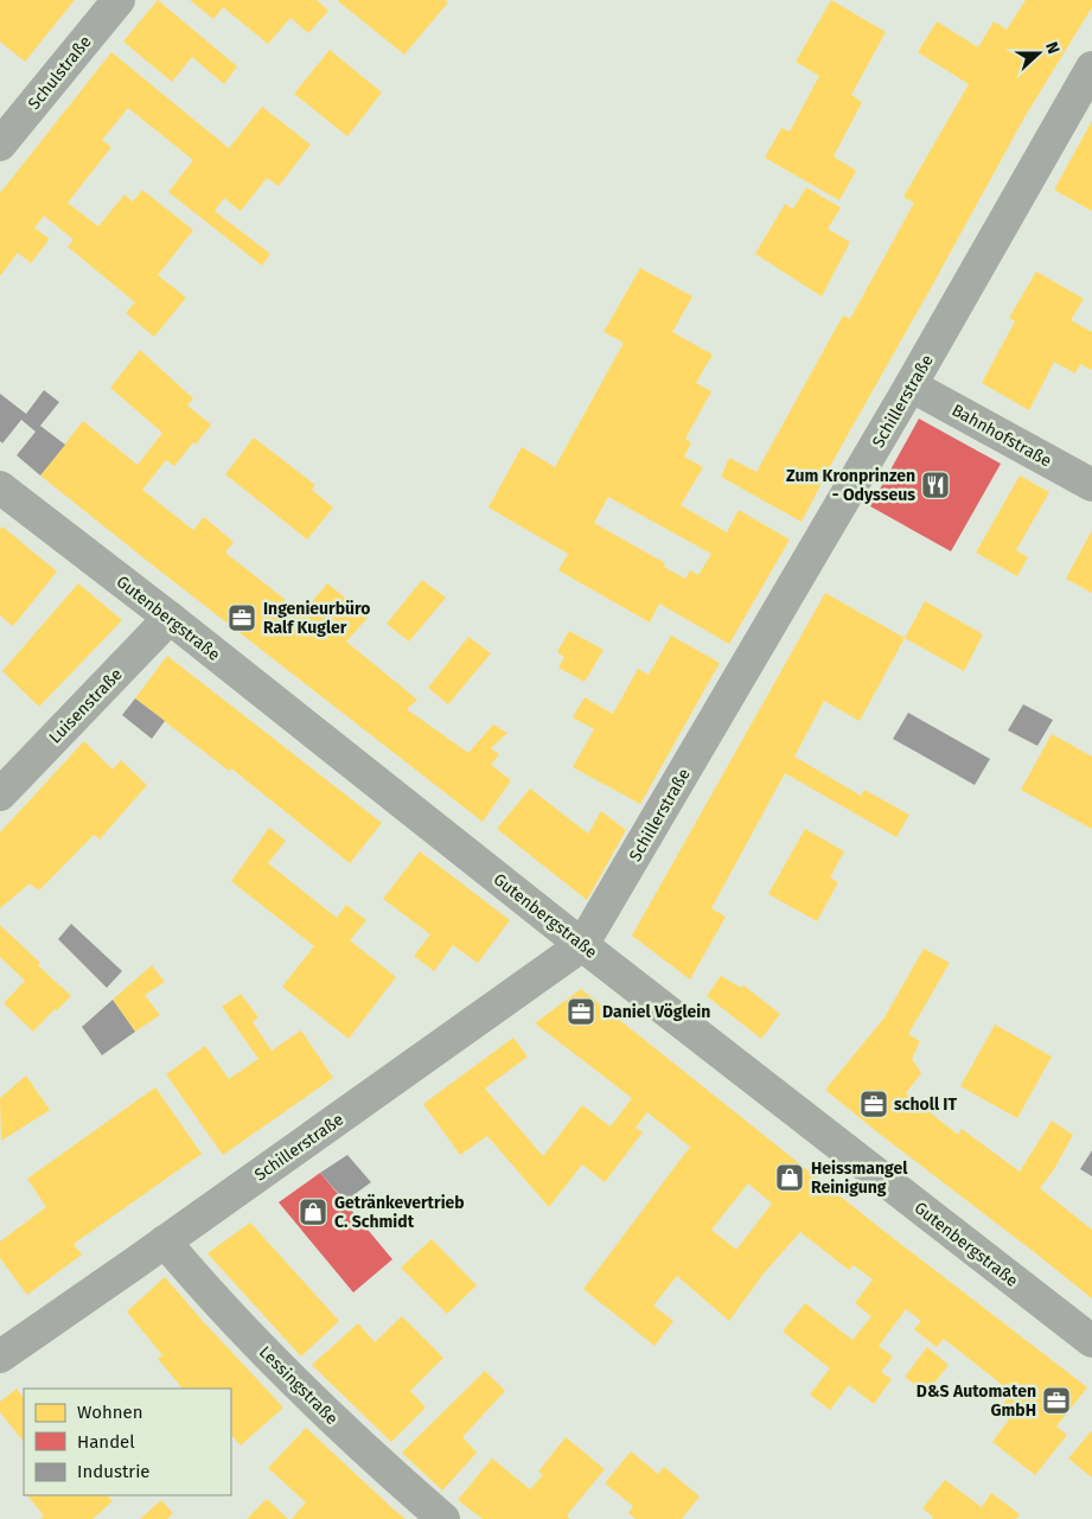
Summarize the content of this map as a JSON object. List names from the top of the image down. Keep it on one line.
{"streets":{"street":["Schulstraße","Schillerstraße","Bahnhofstraße","Gutenbergstraße","Luisenstraße","Lessingstraße"]},"crossings":[["Schillerstraße","Bahnhofstraße"],["Schillerstraße","Gutenbergstraße"],["Schillerstraße","Lessingstraße"],["Gutenbergstraße","Luisenstraße"]],"places":{"restaurant":["Zum Kronprinzen - Odysseus"],"office":["Ingenieurbüro Ralf Kugler","Daniel Vöglein","scholl IT","D&S Automaten GmbH"],"shop":["Heissmangel Reinigung","Getränkevertrieb C. Schmidt"]},"legend":["Wohnen","Handel","Industrie"],"north":"right"}
